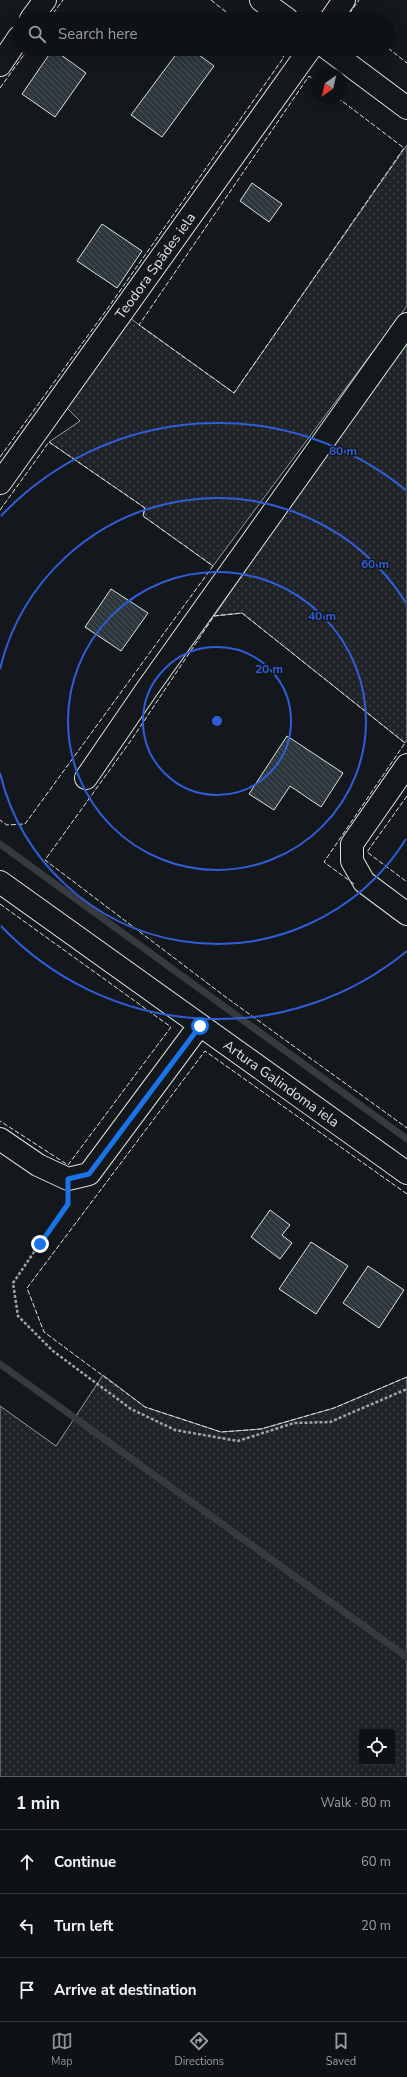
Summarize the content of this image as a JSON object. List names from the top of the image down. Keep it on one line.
{"streets":{"street":["Teodora Spādes iela","Artura Galindoma iela"]},"north":"bottom left","page":{"search":"Search here","heading":["1 min","Walk · 80 m"],"list":[["Continue","60 m"],["Turn left","20 m"],"Arrive at destination"],"nav":["Map","Directions","Saved"]},"rings":["80 m","60 m","40 m","20 m"]}
